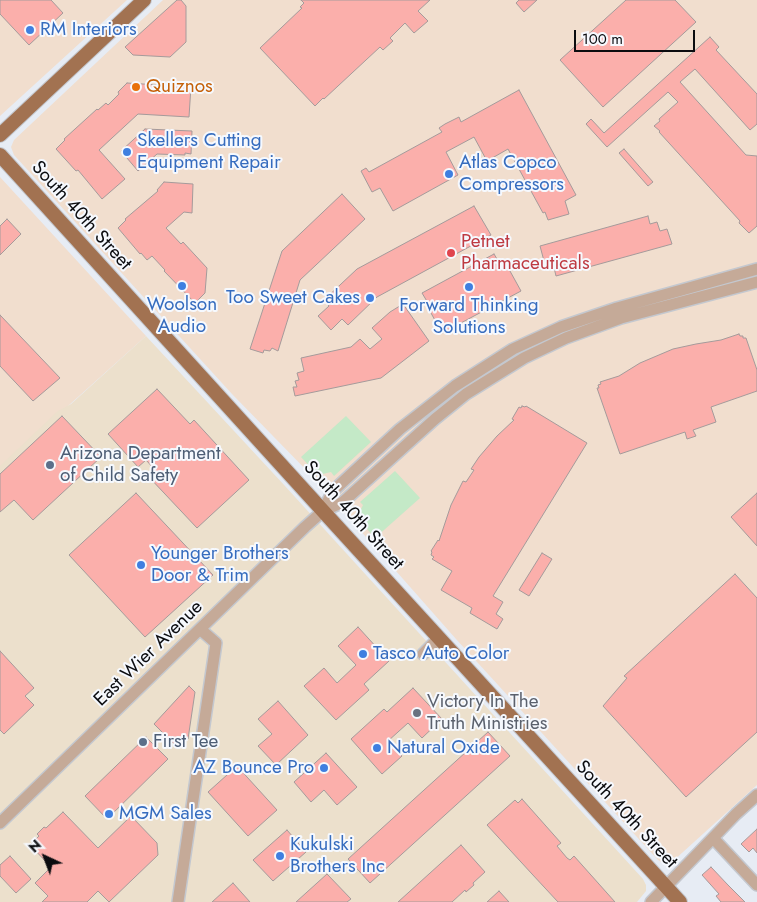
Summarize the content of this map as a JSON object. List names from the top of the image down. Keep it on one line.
{"streets":{"main road":["South 40th Street"],"street":["East Wier Avenue"]},"crossings":[["South 40th Street","East Wier Avenue"]],"places":["RM Interiors","Quiznos","Skellers Cutting Equipment Repair","Atlas Copco Compressors","Petnet Pharmaceuticals","Woolson Audio","Forward Thinking Solutions","Too Sweet Cakes","Arizona Department of Child Safety","Younger Brothers Door & Trim","Tasco Auto Color","Victory In The Truth Ministries","First Tee","Natural Oxide","AZ Bounce Pro","MGM Sales","Kukulski Brothers Inc"],"scale_bar":"100 m","north":"top left"}
